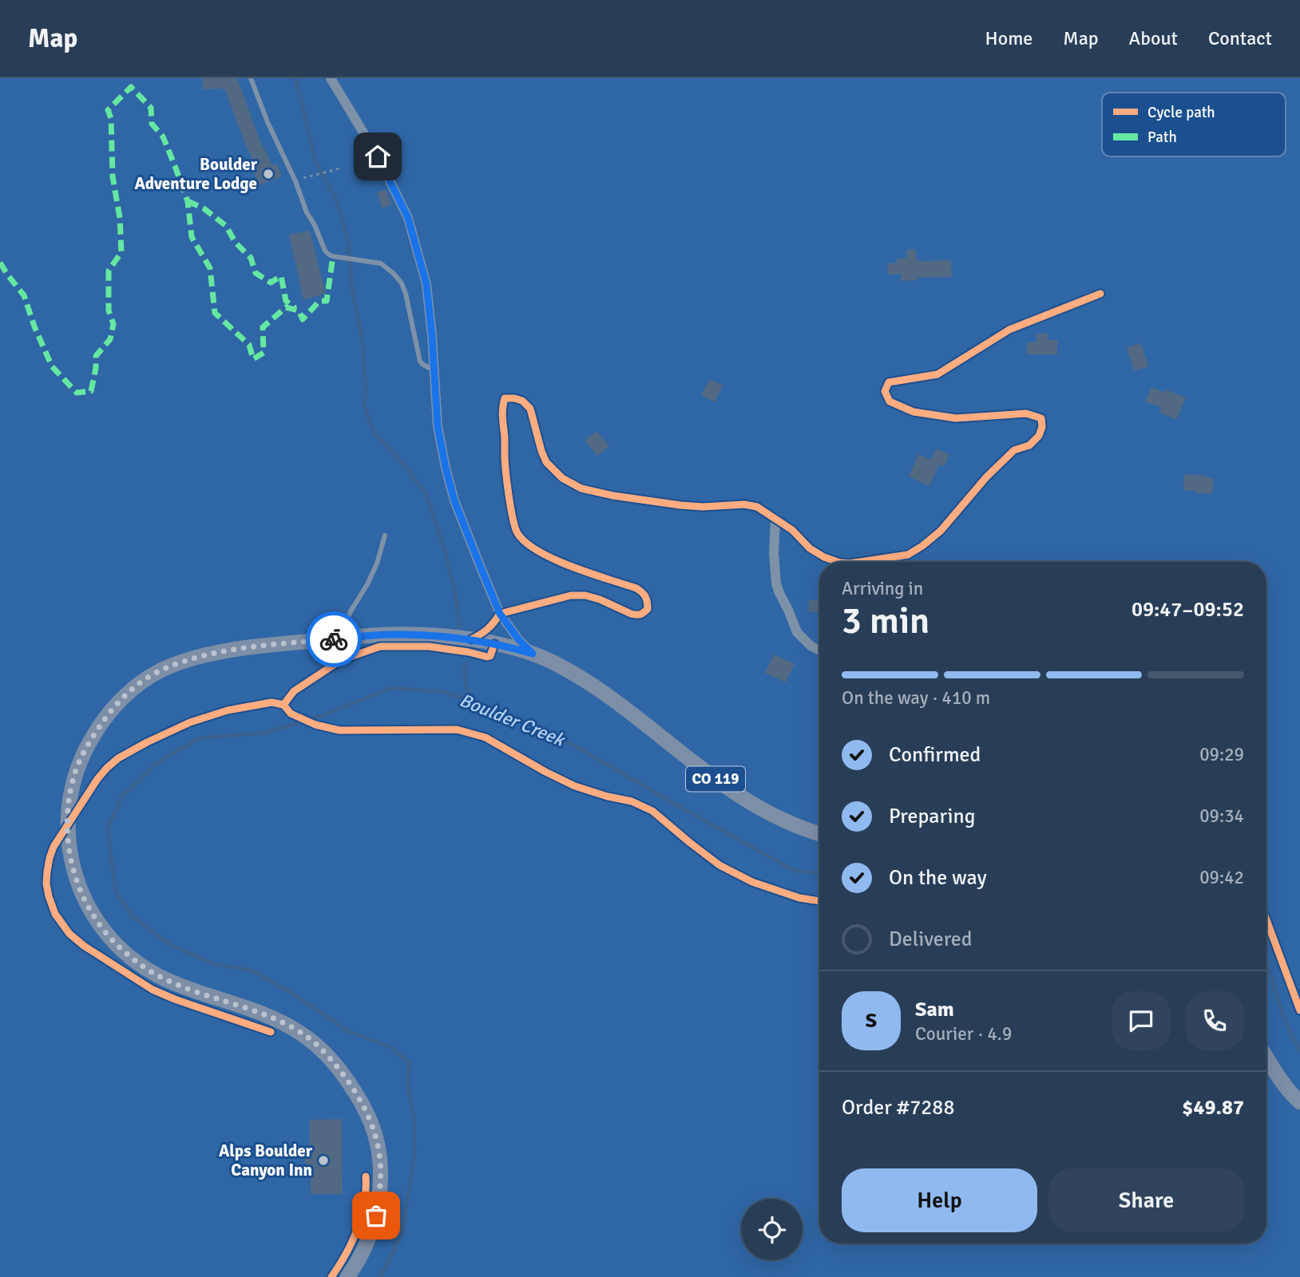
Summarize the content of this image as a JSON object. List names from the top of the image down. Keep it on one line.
{"streets":{"main road":["CO 119"]},"water":["Boulder Creek"],"places":["Boulder Adventure Lodge","Alps Boulder Canyon Inn"],"legend":["Cycle path","Path"],"page":{"header":"Map","nav":["Home","Map","About","Contact"],"heading":["3 min","Arriving in","09:47–09:52"],"panel":["Sam","Courier · 4.9","Order #7288","$49.87"],"bar":"On the way · 410 m","list":[["Confirmed","09:29"],["Preparing","09:34"],["On the way","09:42"],"Delivered"],"round":"S","buttons":["Help","Share"]}}
